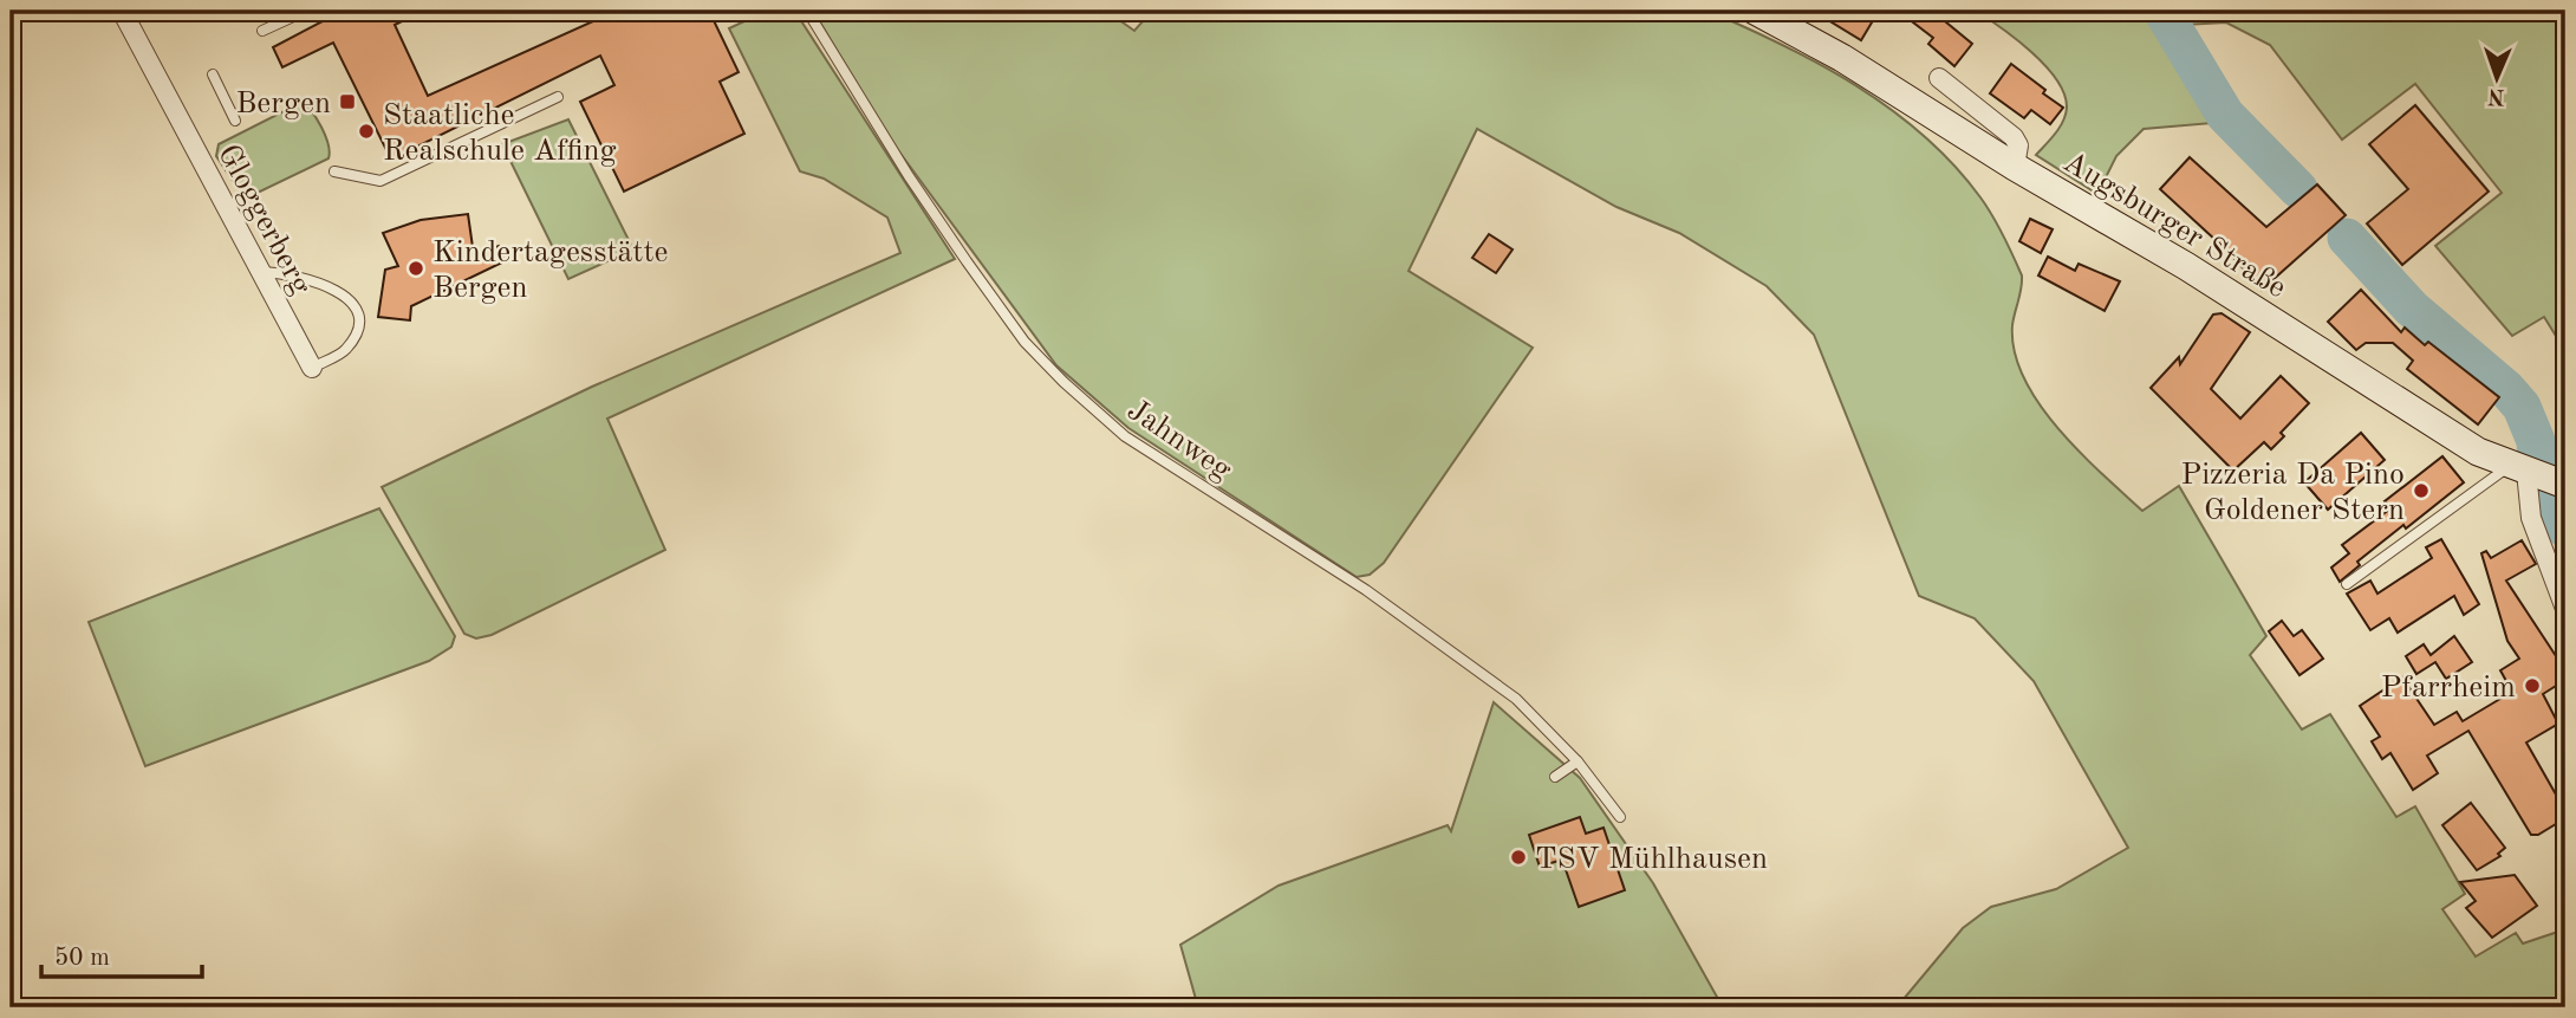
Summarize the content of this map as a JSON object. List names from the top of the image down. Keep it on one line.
{"streets":{"main road":["Augsburger Straße"],"street":["Gloggerberg"],"lane":["Jahnweg"]},"places":{"transit":["Bergen"],"other":["Staatliche Realschule Affing","Kindertagesstätte Bergen","Pizzeria Da Pino Goldener Stern","Pfarrheim","TSV Mühlhausen"]},"scale_bar":"50 m","north":"bottom"}
